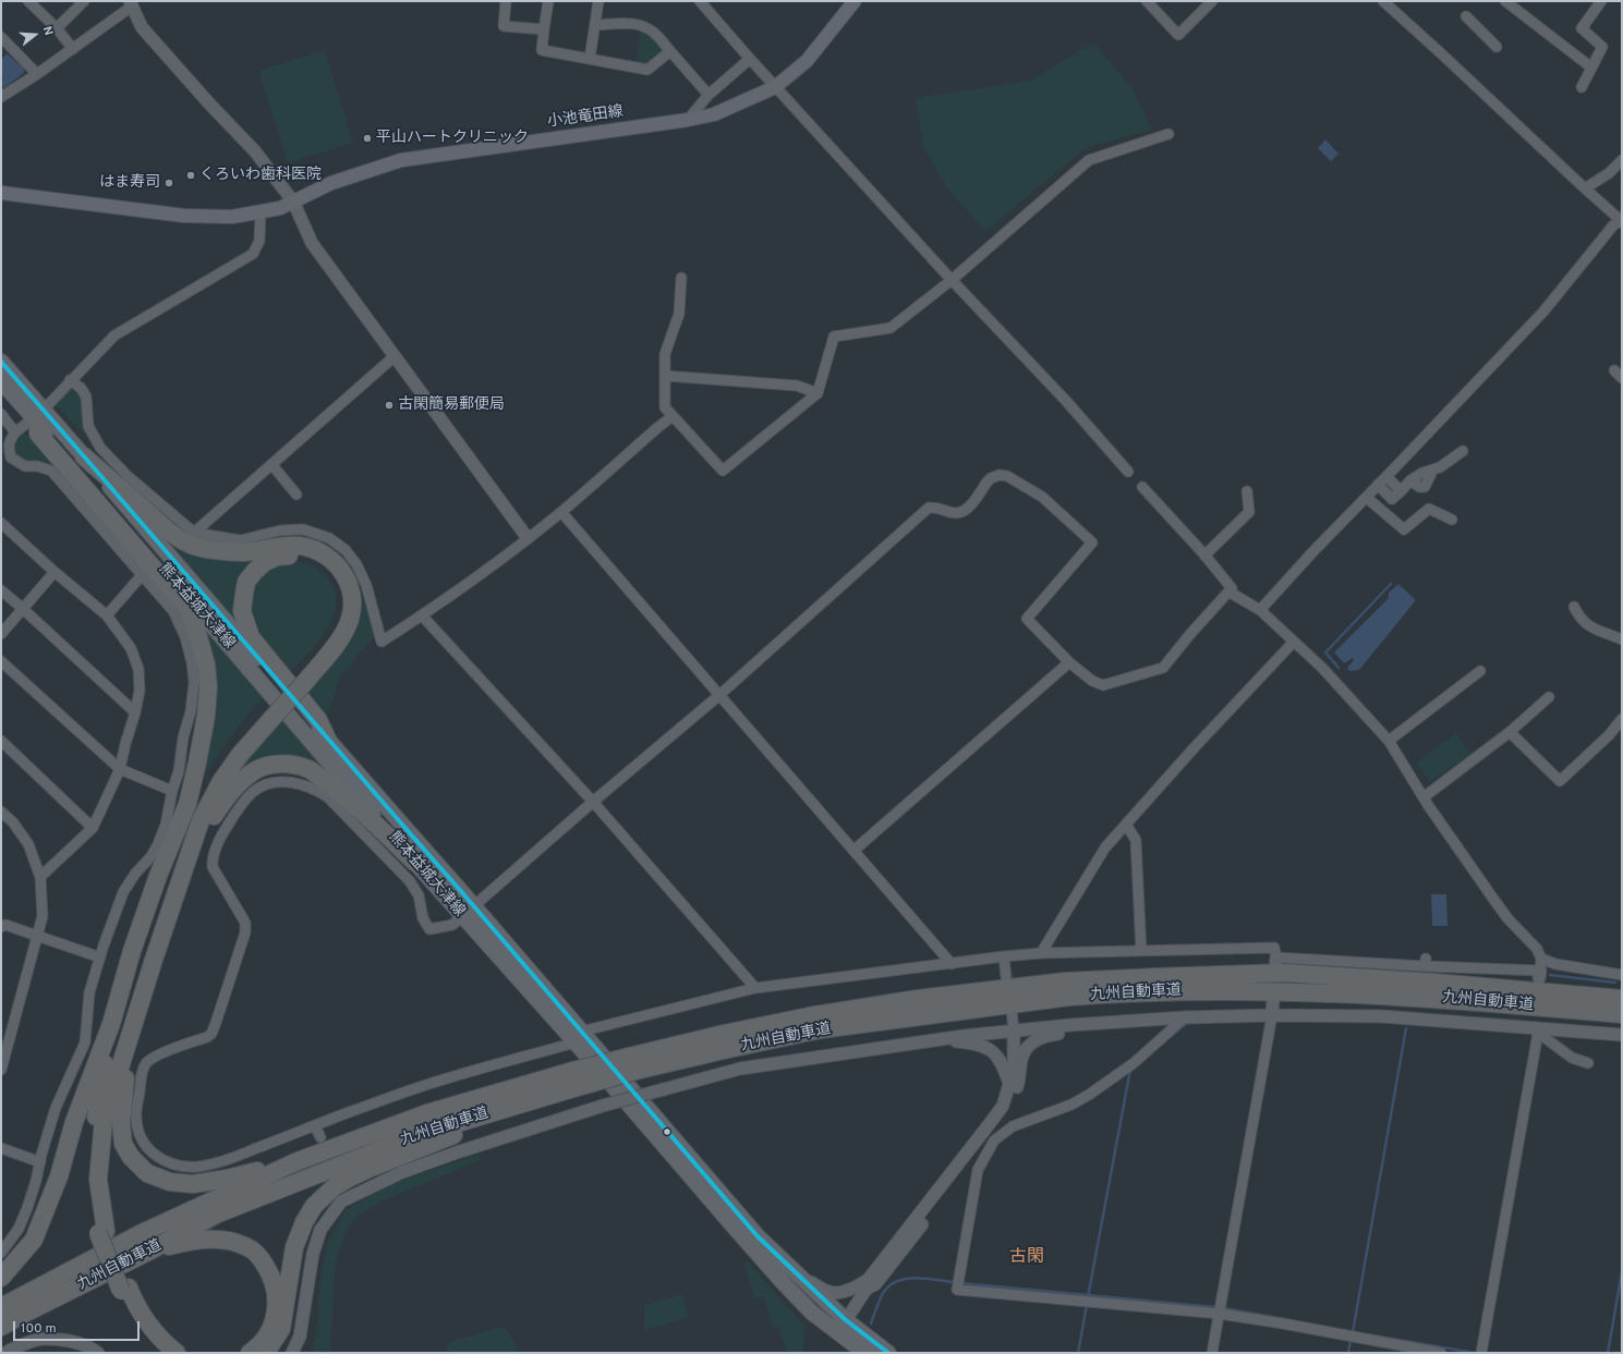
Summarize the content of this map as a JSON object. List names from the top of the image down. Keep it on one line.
{"streets":{"highway":["九州自動車道"],"main road":["小池竜田線","熊本益城大津線"]},"districts":["古閑"],"places":["平山ハートクリニック","くろいわ歯科医院","はま寿司","古閑簡易郵便局"],"scale_bar":"100 m","north":"right"}
